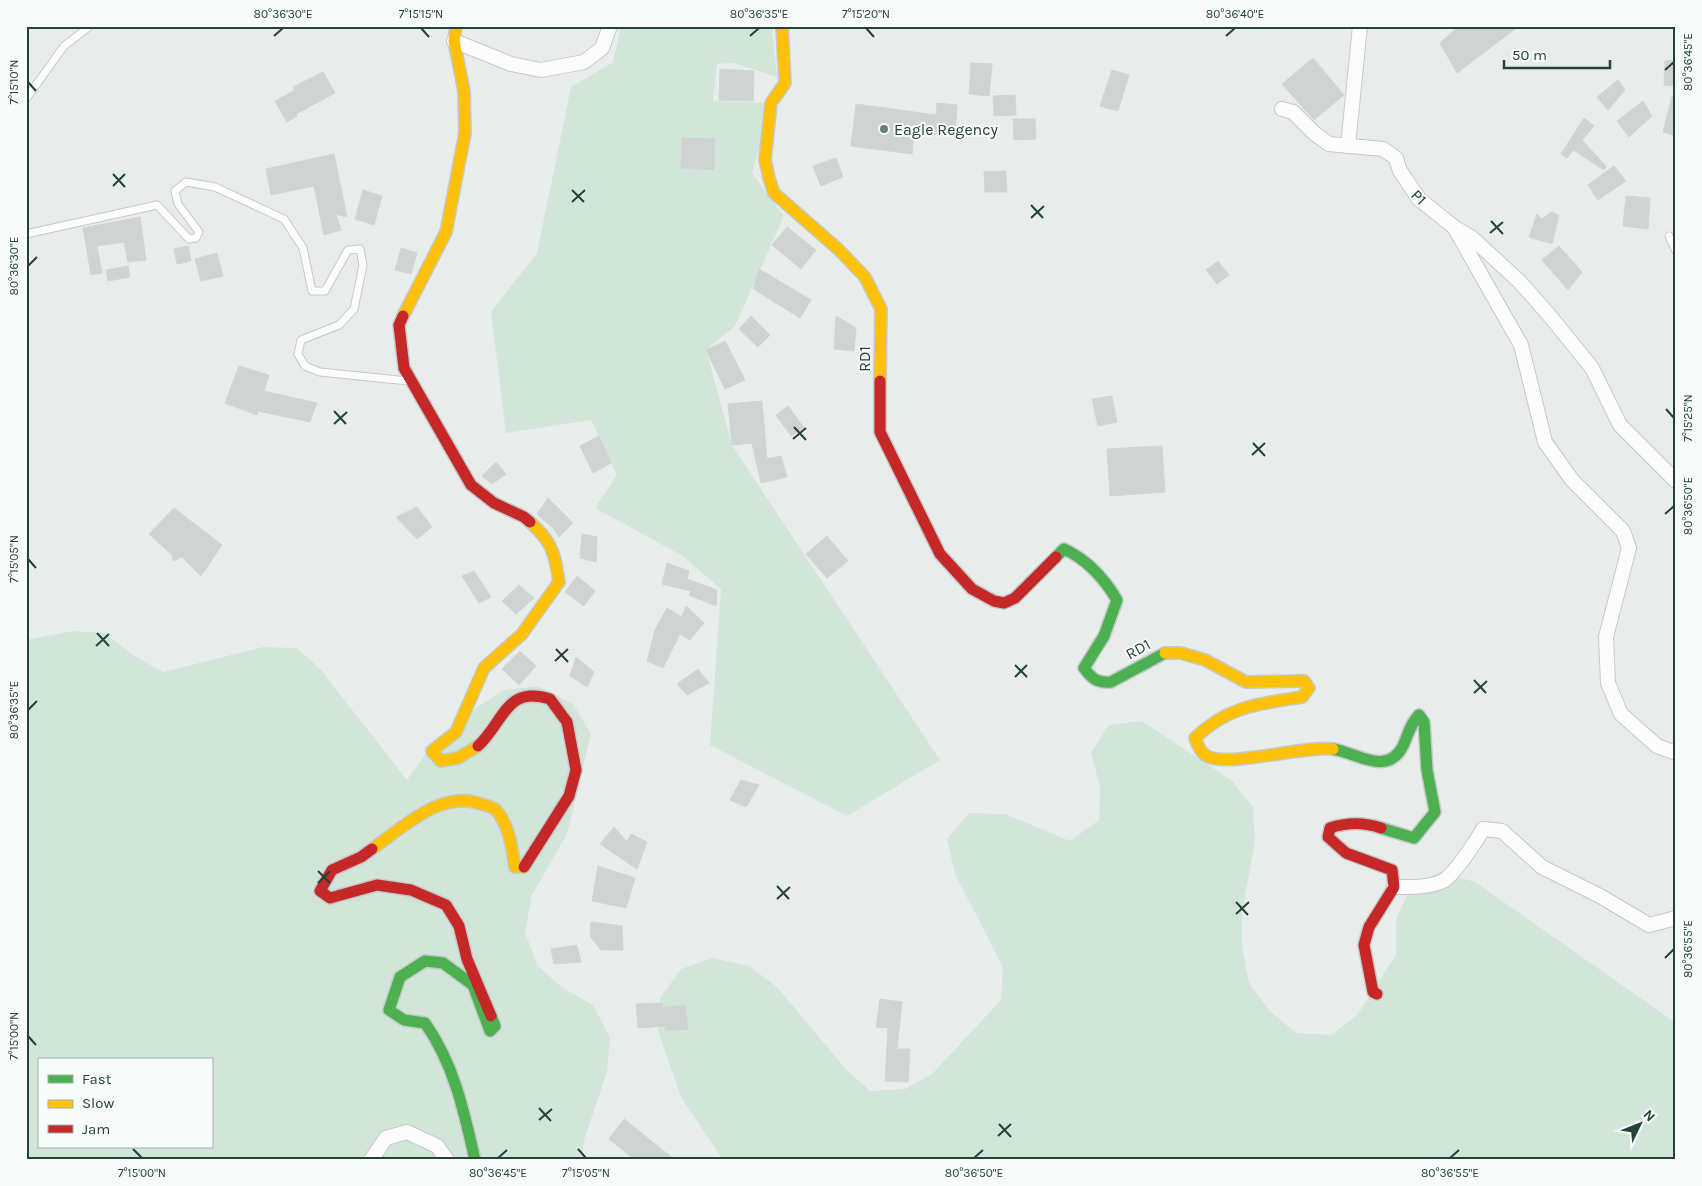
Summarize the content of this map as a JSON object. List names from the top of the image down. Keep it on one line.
{"streets":{"street":["P1","RD1"]},"places":["Eagle Regency"],"legend":["Fast","Slow","Jam"],"scale_bar":"50 m","north":"top right","coordinates":["80°36'30\"E","7°15'15\"N","80°36'35\"E","7°15'20\"N","80°36'40\"E","80°36'45\"E","7°15'10\"N","7°15'25\"N","80°36'50\"E","7°15'05\"N","80°36'55\"E","7°15'00\"N"]}
